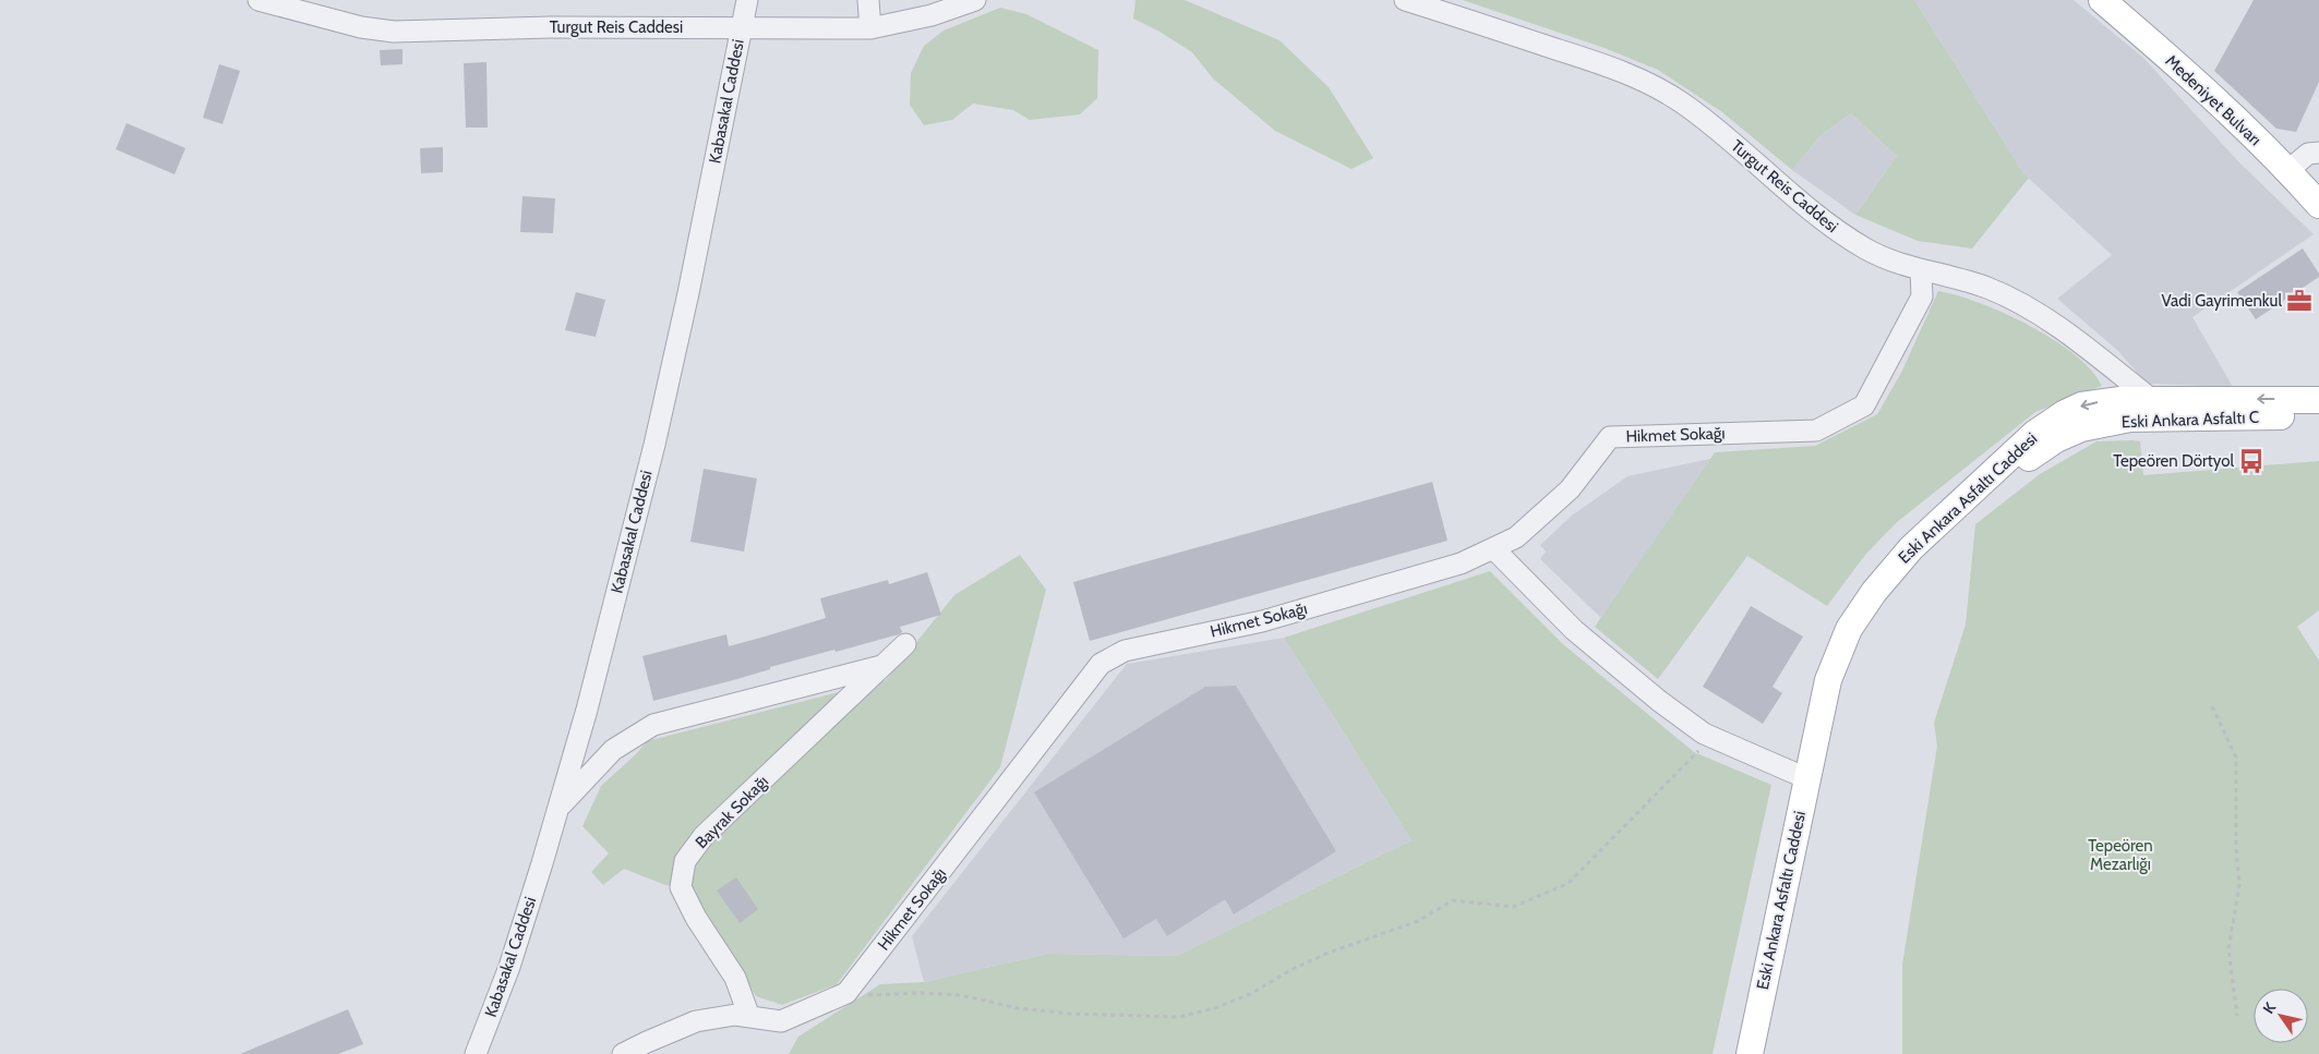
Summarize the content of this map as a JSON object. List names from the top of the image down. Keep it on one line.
{"streets":{"main road":["Medeniyet Bulvarı","Eski Ankara Asfaltı C","Eski Ankara Asfaltı Caddesi"],"street":["Turgut Reis Caddesi","Kabasakal Caddesi","Hikmet Sokağı","Bayrak Sokağı"]},"crossings":[["Turgut Reis Caddesi","Kabasakal Caddesi"],["Turgut Reis Caddesi","Hikmet Sokağı"],["Turgut Reis Caddesi","Eski Ankara Asfaltı Caddesi"],["Eski Ankara Asfaltı C","Eski Ankara Asfaltı Caddesi"],["Hikmet Sokağı","Bayrak Sokağı"]],"one_way":["Eski Ankara Asfaltı Caddesi"],"parks":["Tepeören Mezarlığı"],"places":{"office":["Vadi Gayrimenkul"],"bus stop":["Tepeören Dörtyol"]},"north":"top left"}
